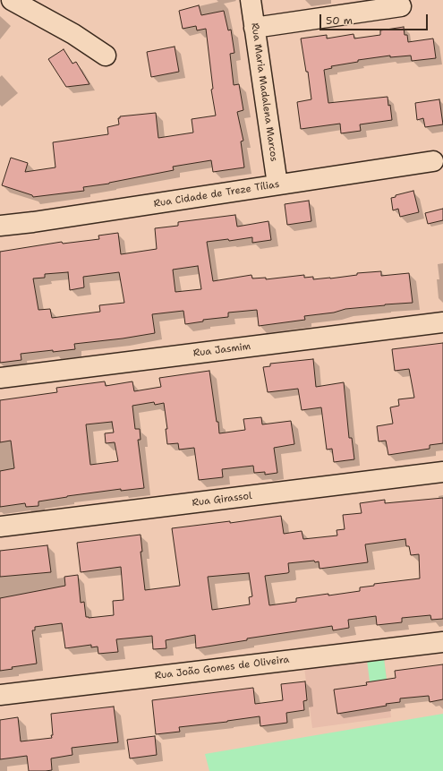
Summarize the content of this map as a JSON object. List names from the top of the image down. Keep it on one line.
{"streets":{"street":["Rua Maria Madalena Marcos","Rua Cidade de Treze Tílias","Rua Jasmim","Rua Girassol","Rua João Gomes de Oliveira"]},"crossings":[["Rua Maria Madalena Marcos","Rua Cidade de Treze Tílias"]],"scale_bar":"50 m"}
